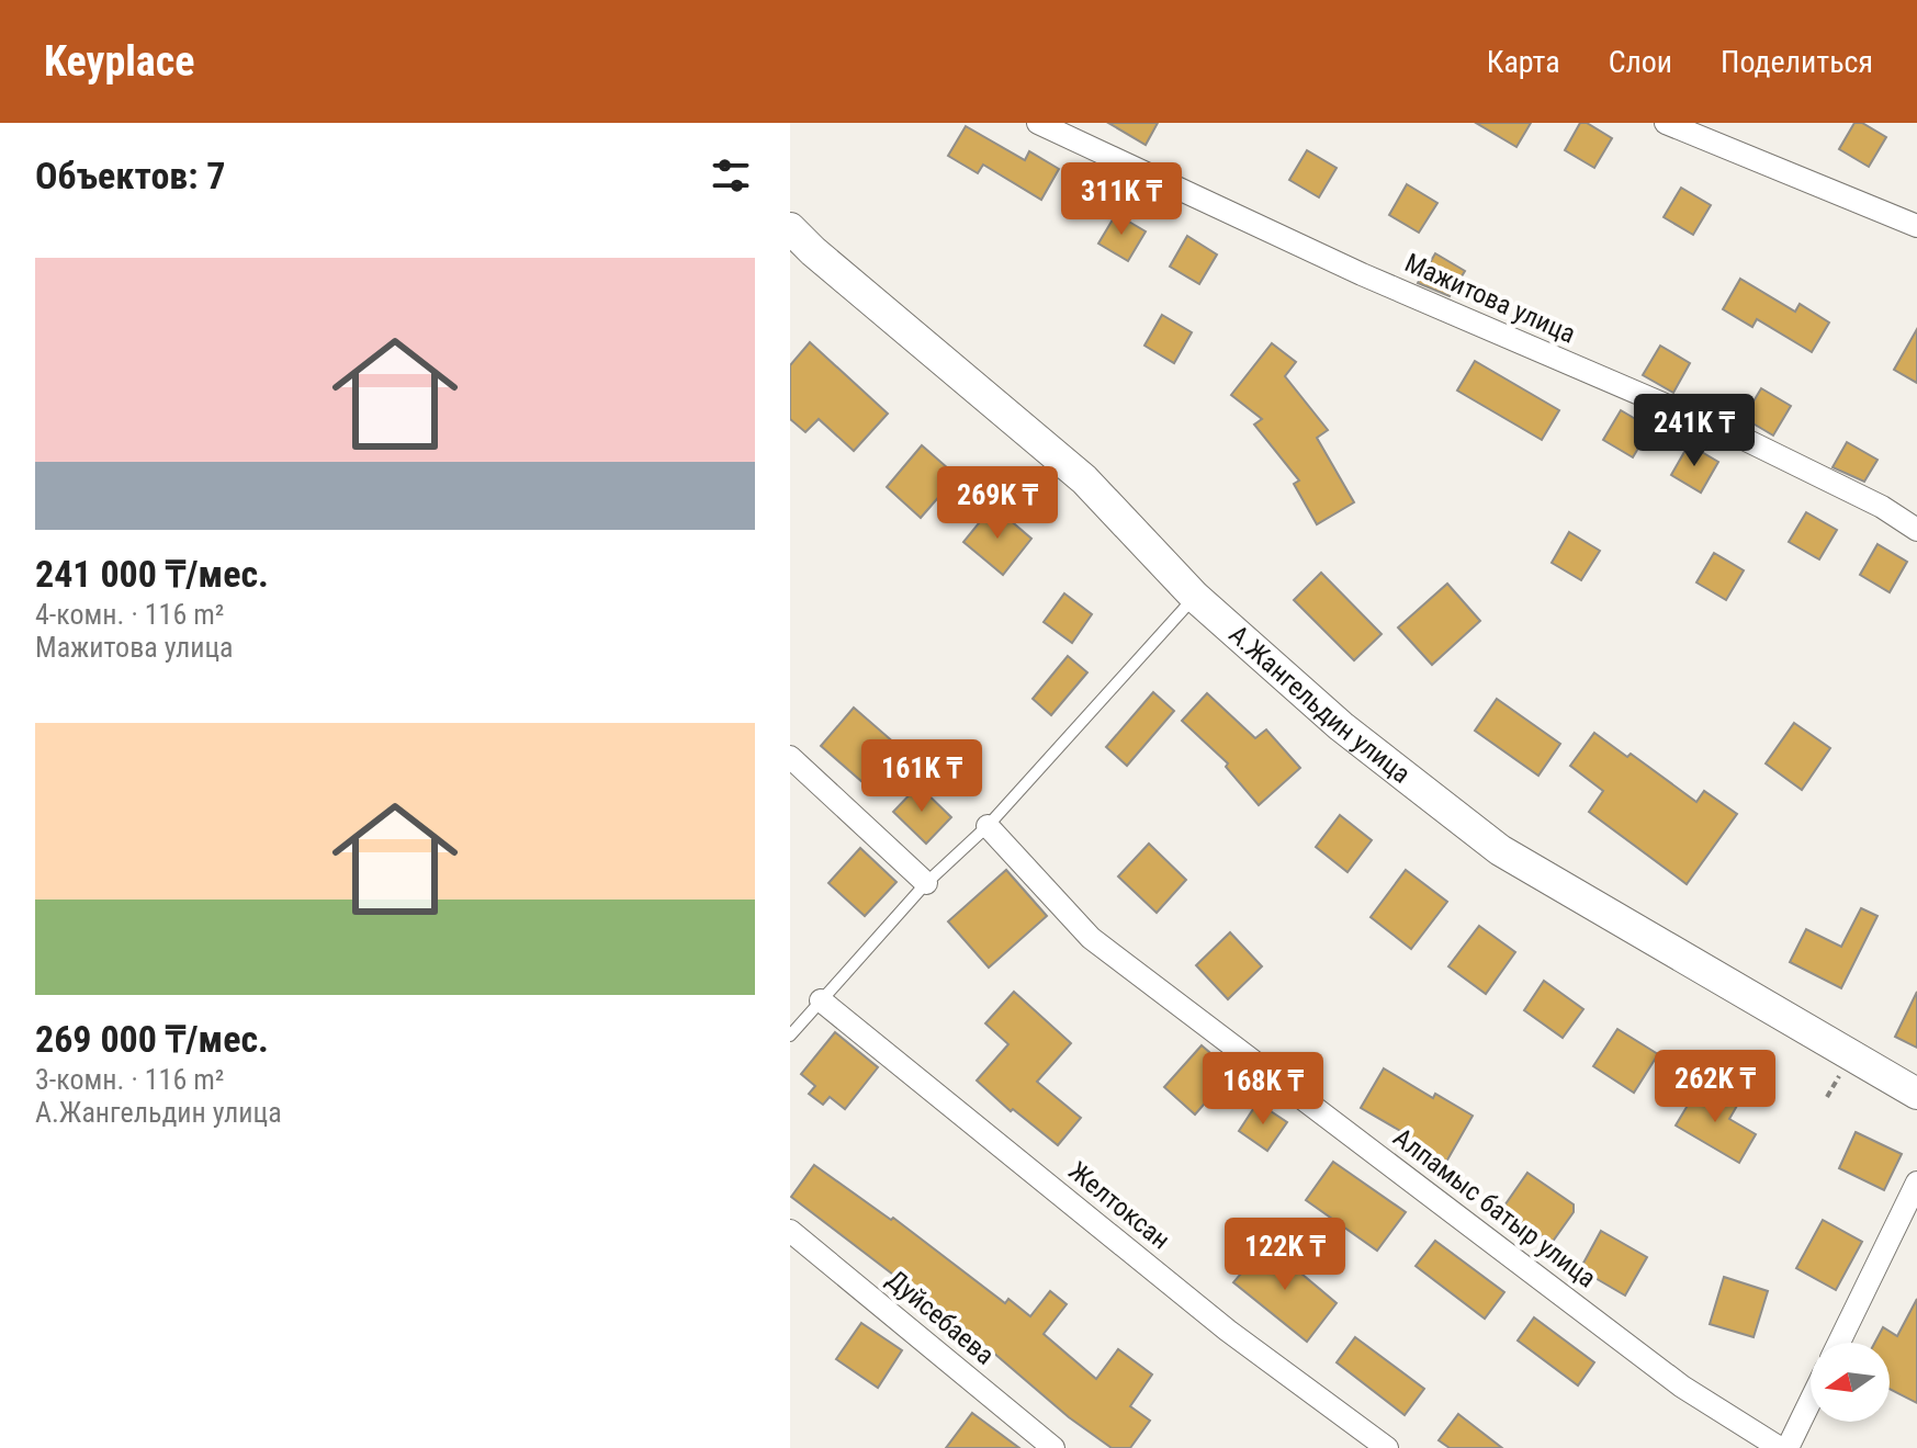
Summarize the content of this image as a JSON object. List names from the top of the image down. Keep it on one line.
{"streets":{"street":["Мажитова улица","А.Жангельдин улица","Желтоксан","Алпамыс батыр улица","Дуйсебаева"]},"north":"left","page":{"header":"Keyplace","nav":["Карта","Слои","Поделиться"],"heading":"Объектов: 7","price":["311K ₸","241K ₸","269K ₸","161K ₸","262K ₸","168K ₸","122K ₸"],"list":[{"name":"241 000 ₸/мес.","note":"4-комн. · 116 m² · Мажитова улица"},{"name":"269 000 ₸/мес.","note":"3-комн. · 116 m² · А.Жангельдин улица"}]}}
